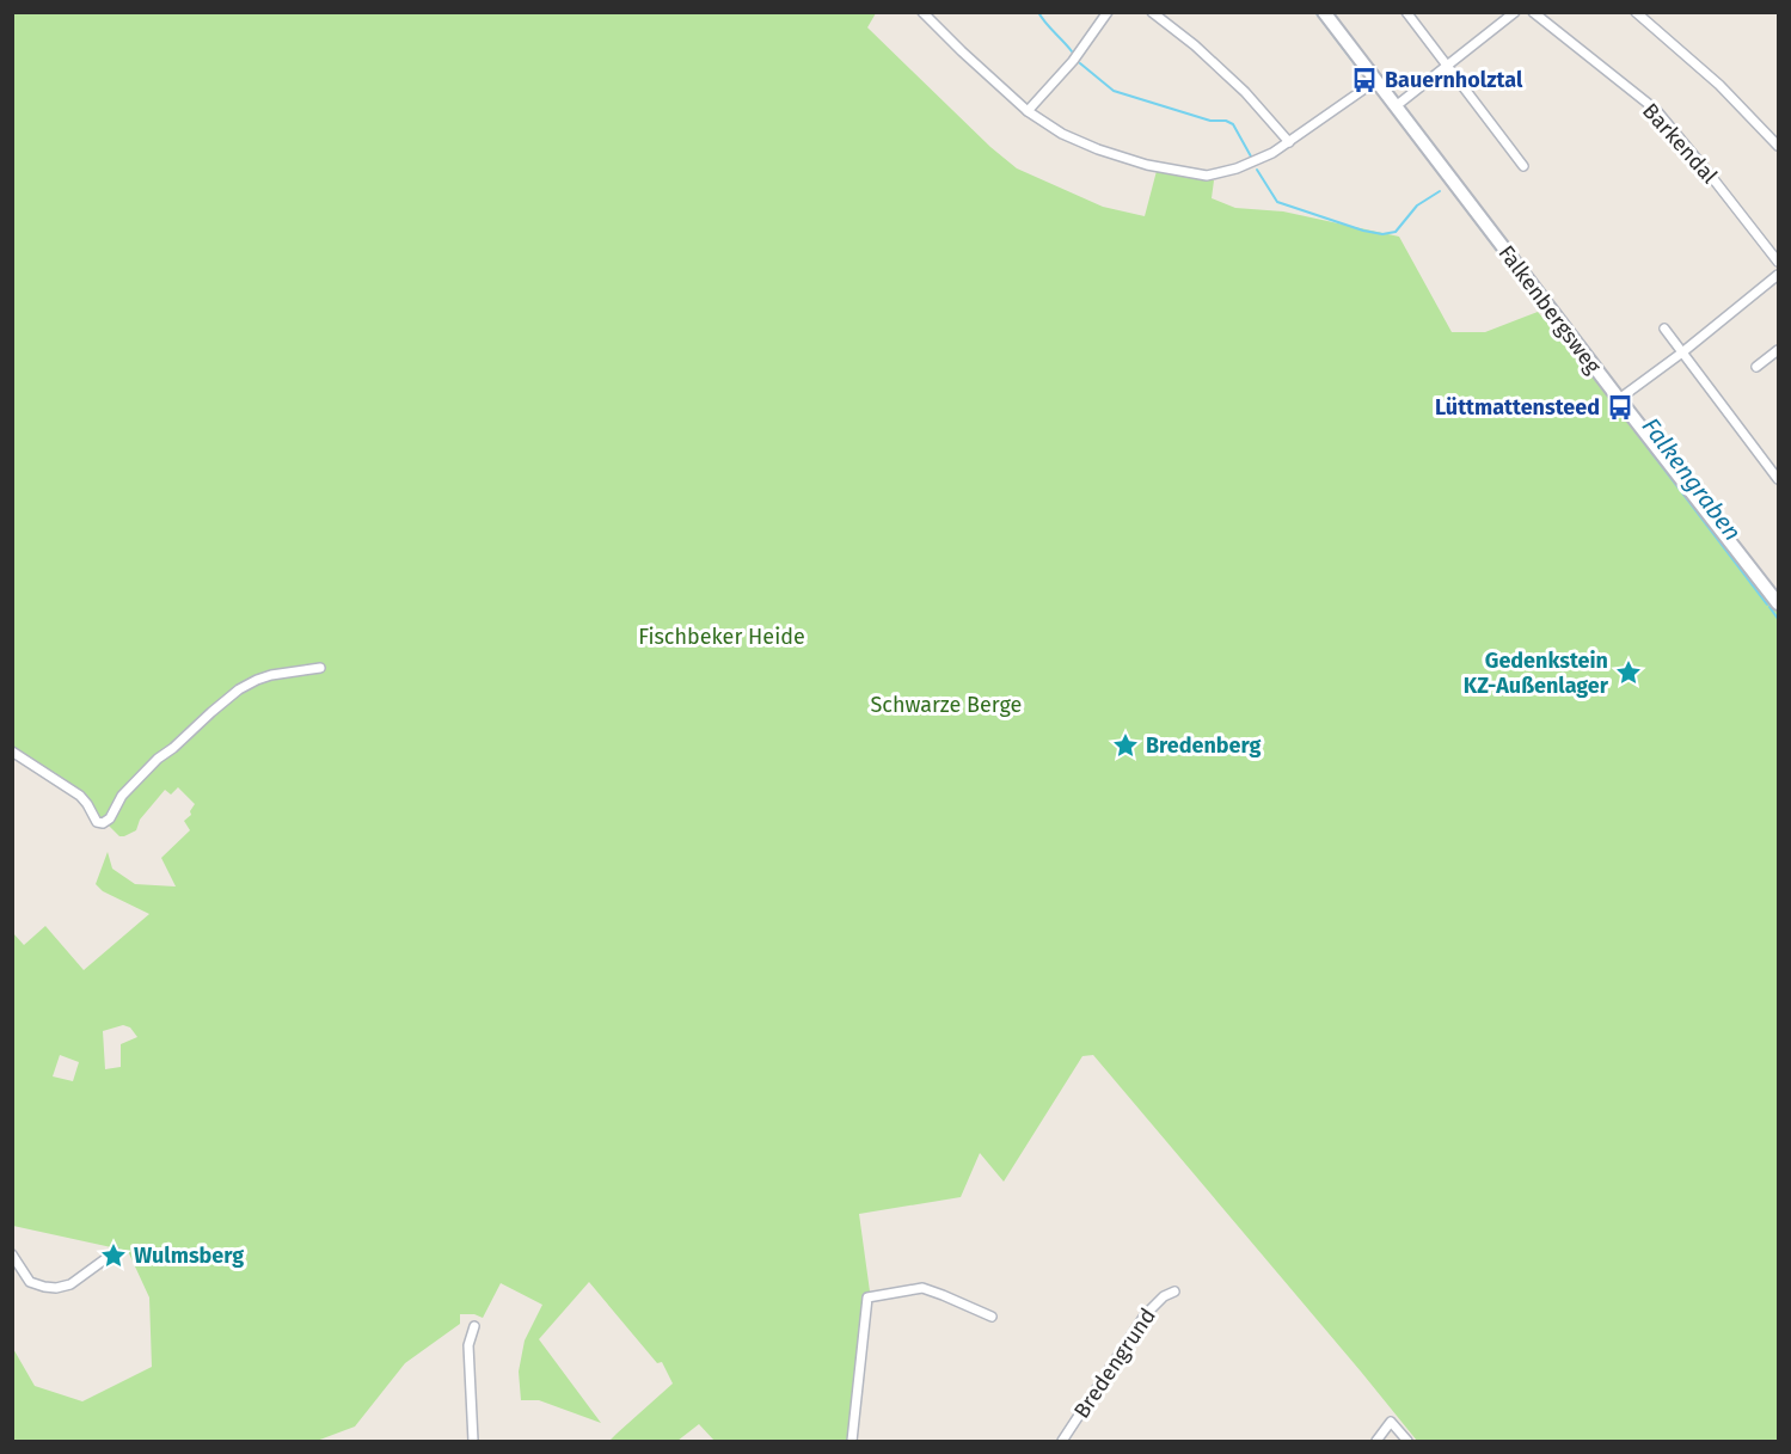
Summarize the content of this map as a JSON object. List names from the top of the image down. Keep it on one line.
{"streets":{"street":["Barkendal","Falkenbergsweg","Bredengrund"]},"water":["Falkengraben"],"parks":["Fischbeker Heide","Schwarze Berge"],"places":{"bus stop":["Bauernholztal","Lüttmattensteed"],"place":["Gedenkstein KZ-Außenlager","Bredenberg","Wulmsberg"]}}
